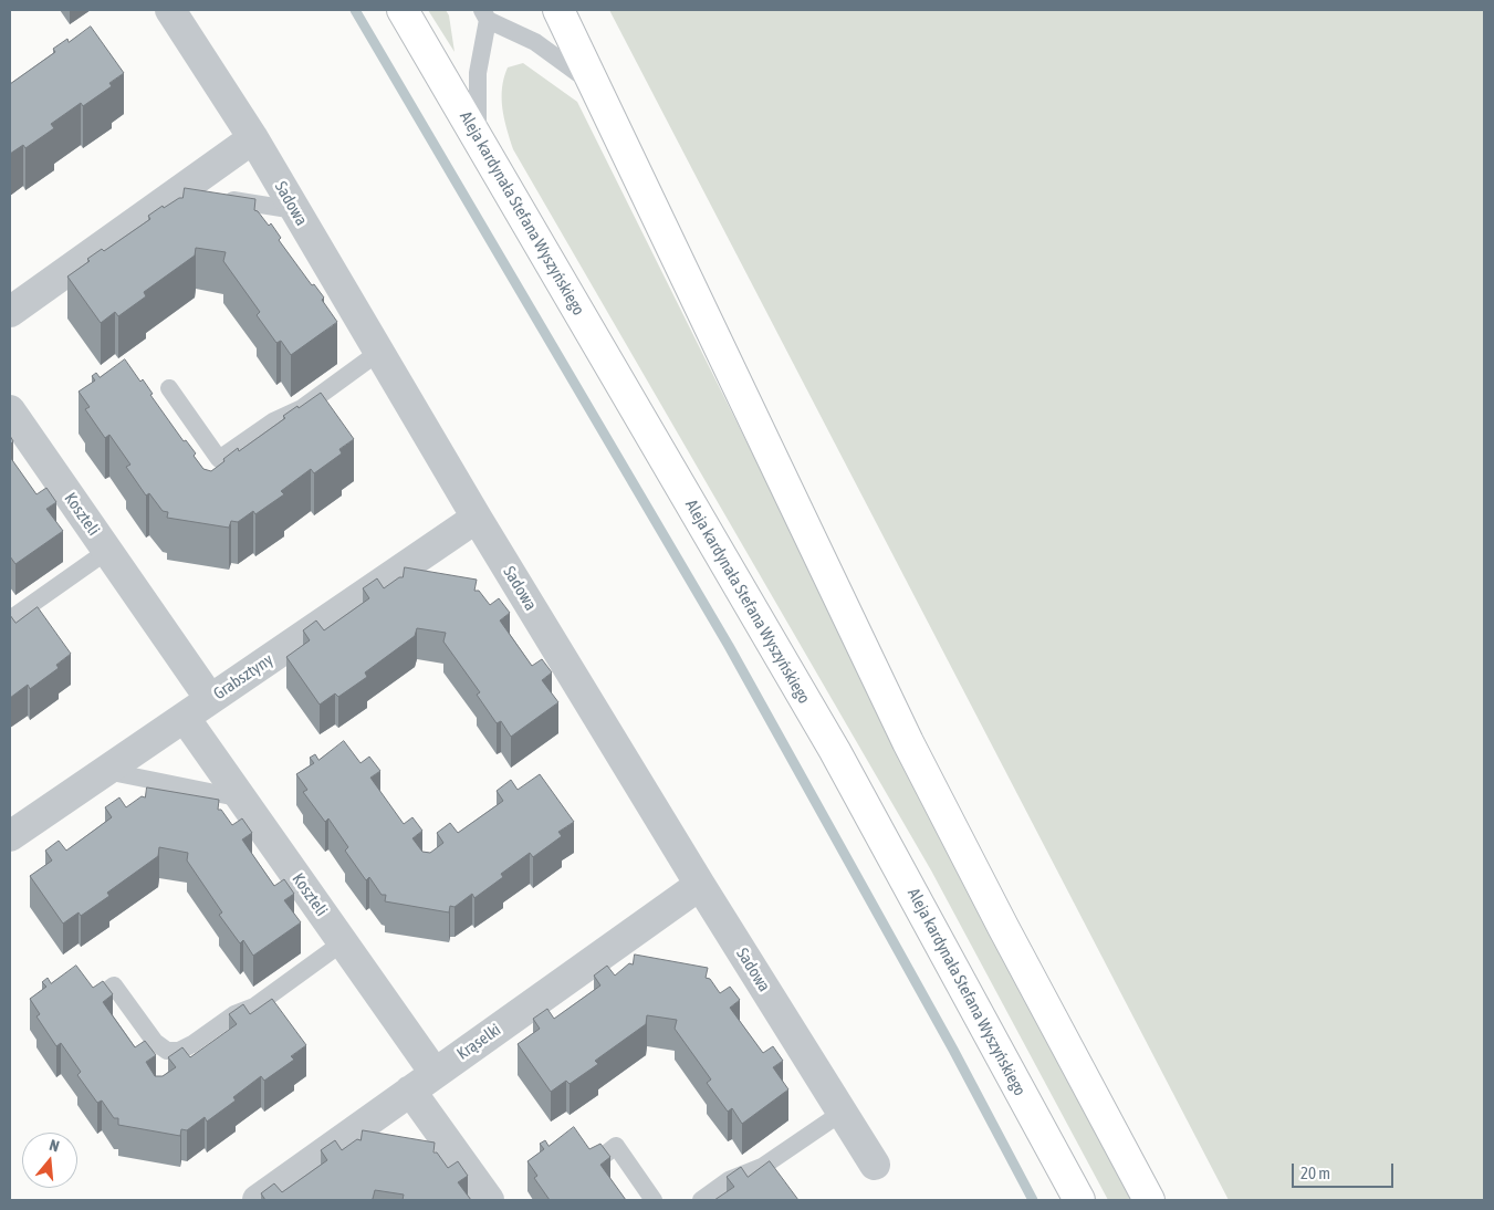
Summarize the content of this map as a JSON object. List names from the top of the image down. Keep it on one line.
{"streets":{"main road":["Aleja kardynała Stefana Wyszyńskiego"],"street":["Sadowa","Koszteli","Grabsztyny","Krąselki"]},"crossings":[["Sadowa","Grabsztyny"],["Sadowa","Krąselki"],["Koszteli","Grabsztyny"],["Koszteli","Krąselki"]],"scale_bar":"20 m","north":"top"}
